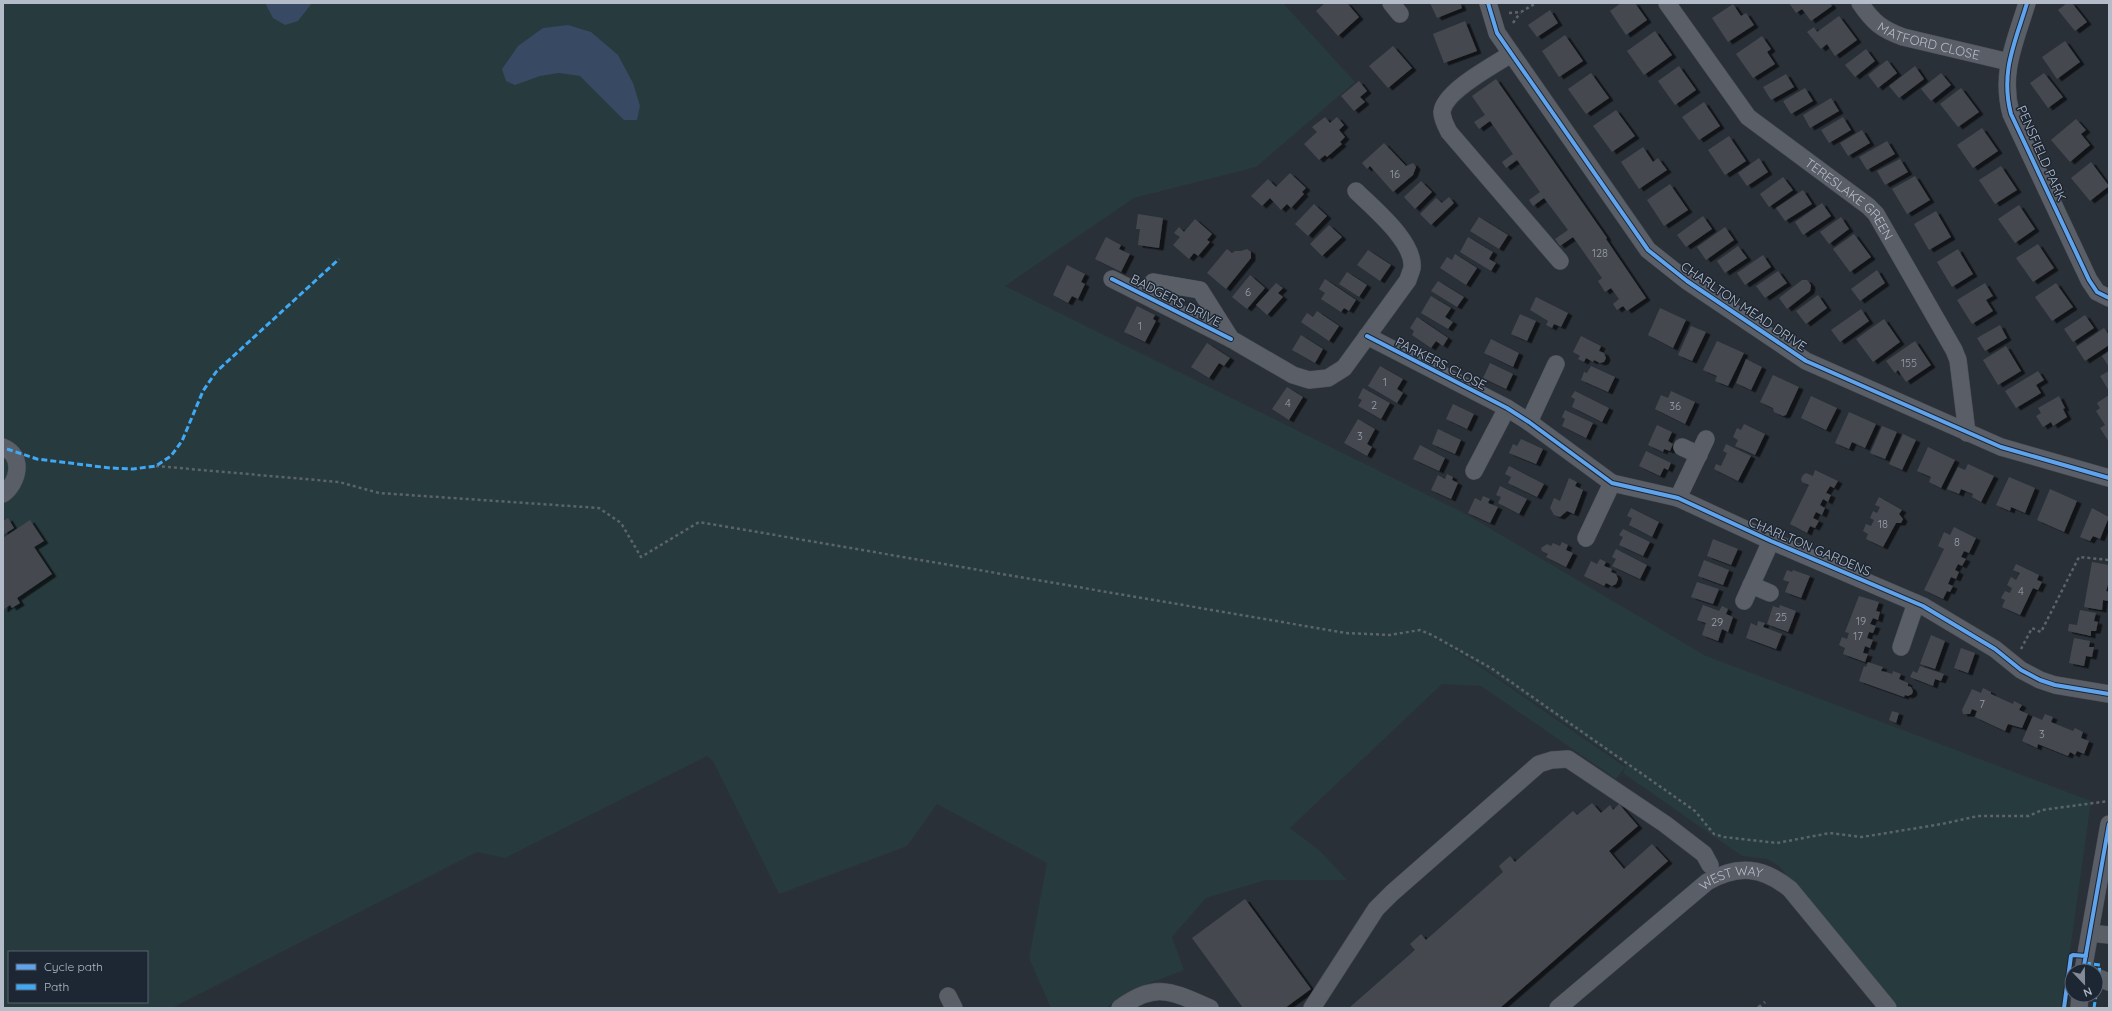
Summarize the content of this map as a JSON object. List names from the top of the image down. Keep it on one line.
{"streets":{"street":["MATFORD CLOSE","PENSFIELD PARK","TERESLAKE GREEN","BADGERS DRIVE","CHARLTON MEAD DRIVE","PARKERS CLOSE","CHARLTON GARDENS","WEST WAY"]},"crossings":[["MATFORD CLOSE","PENSFIELD PARK"],["TERESLAKE GREEN","CHARLTON MEAD DRIVE"],["PARKERS CLOSE","CHARLTON GARDENS"]],"house_numbers":["16","128","6","1","155","1","4","2","36","3","18","8","4","25","19","29","17","7","3"],"legend":["Cycle path","Path"],"north":"bottom"}
